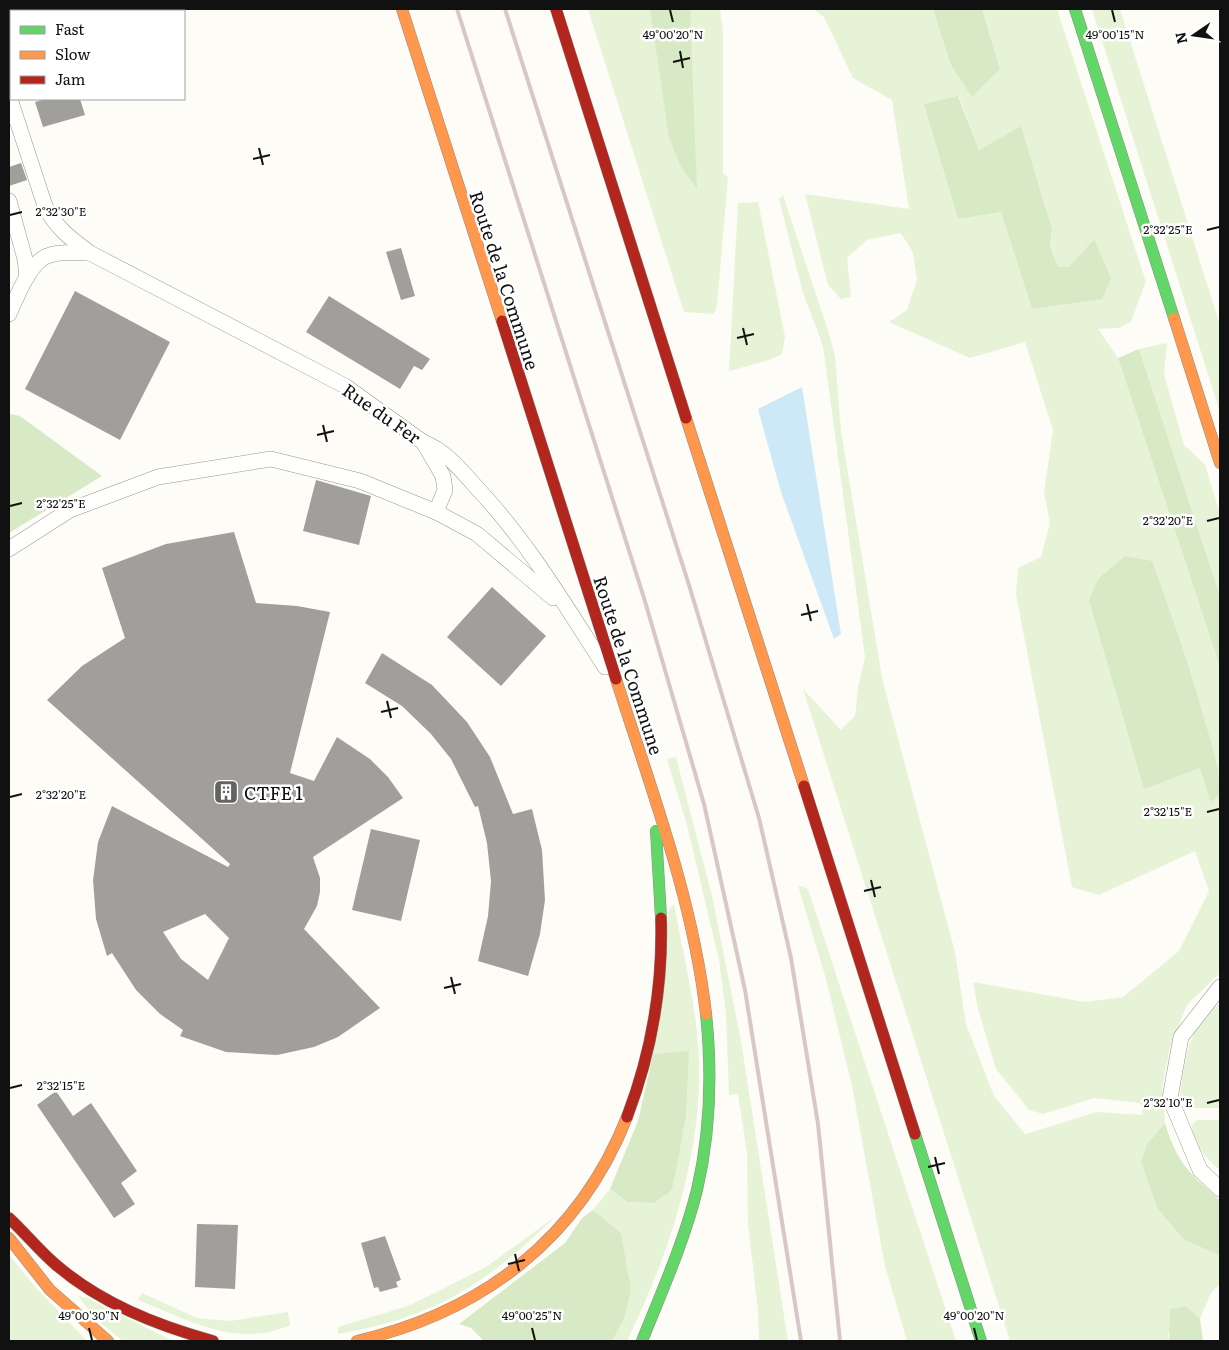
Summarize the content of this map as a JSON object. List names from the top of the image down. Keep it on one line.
{"streets":{"main road":["Route de la Commune"],"street":["Rue du Fer"]},"crossings":[["Route de la Commune","Rue du Fer"]],"places":{"building":["CTFE 1"]},"legend":["Fast","Slow","Jam"],"north":"left","coordinates":["49°00'20\"N","49°00'15\"N","2°32'30\"E","2°32'25\"E","2°32'20\"E","2°32'15\"E","2°32'10\"E","49°00'30\"N","49°00'25\"N"]}
